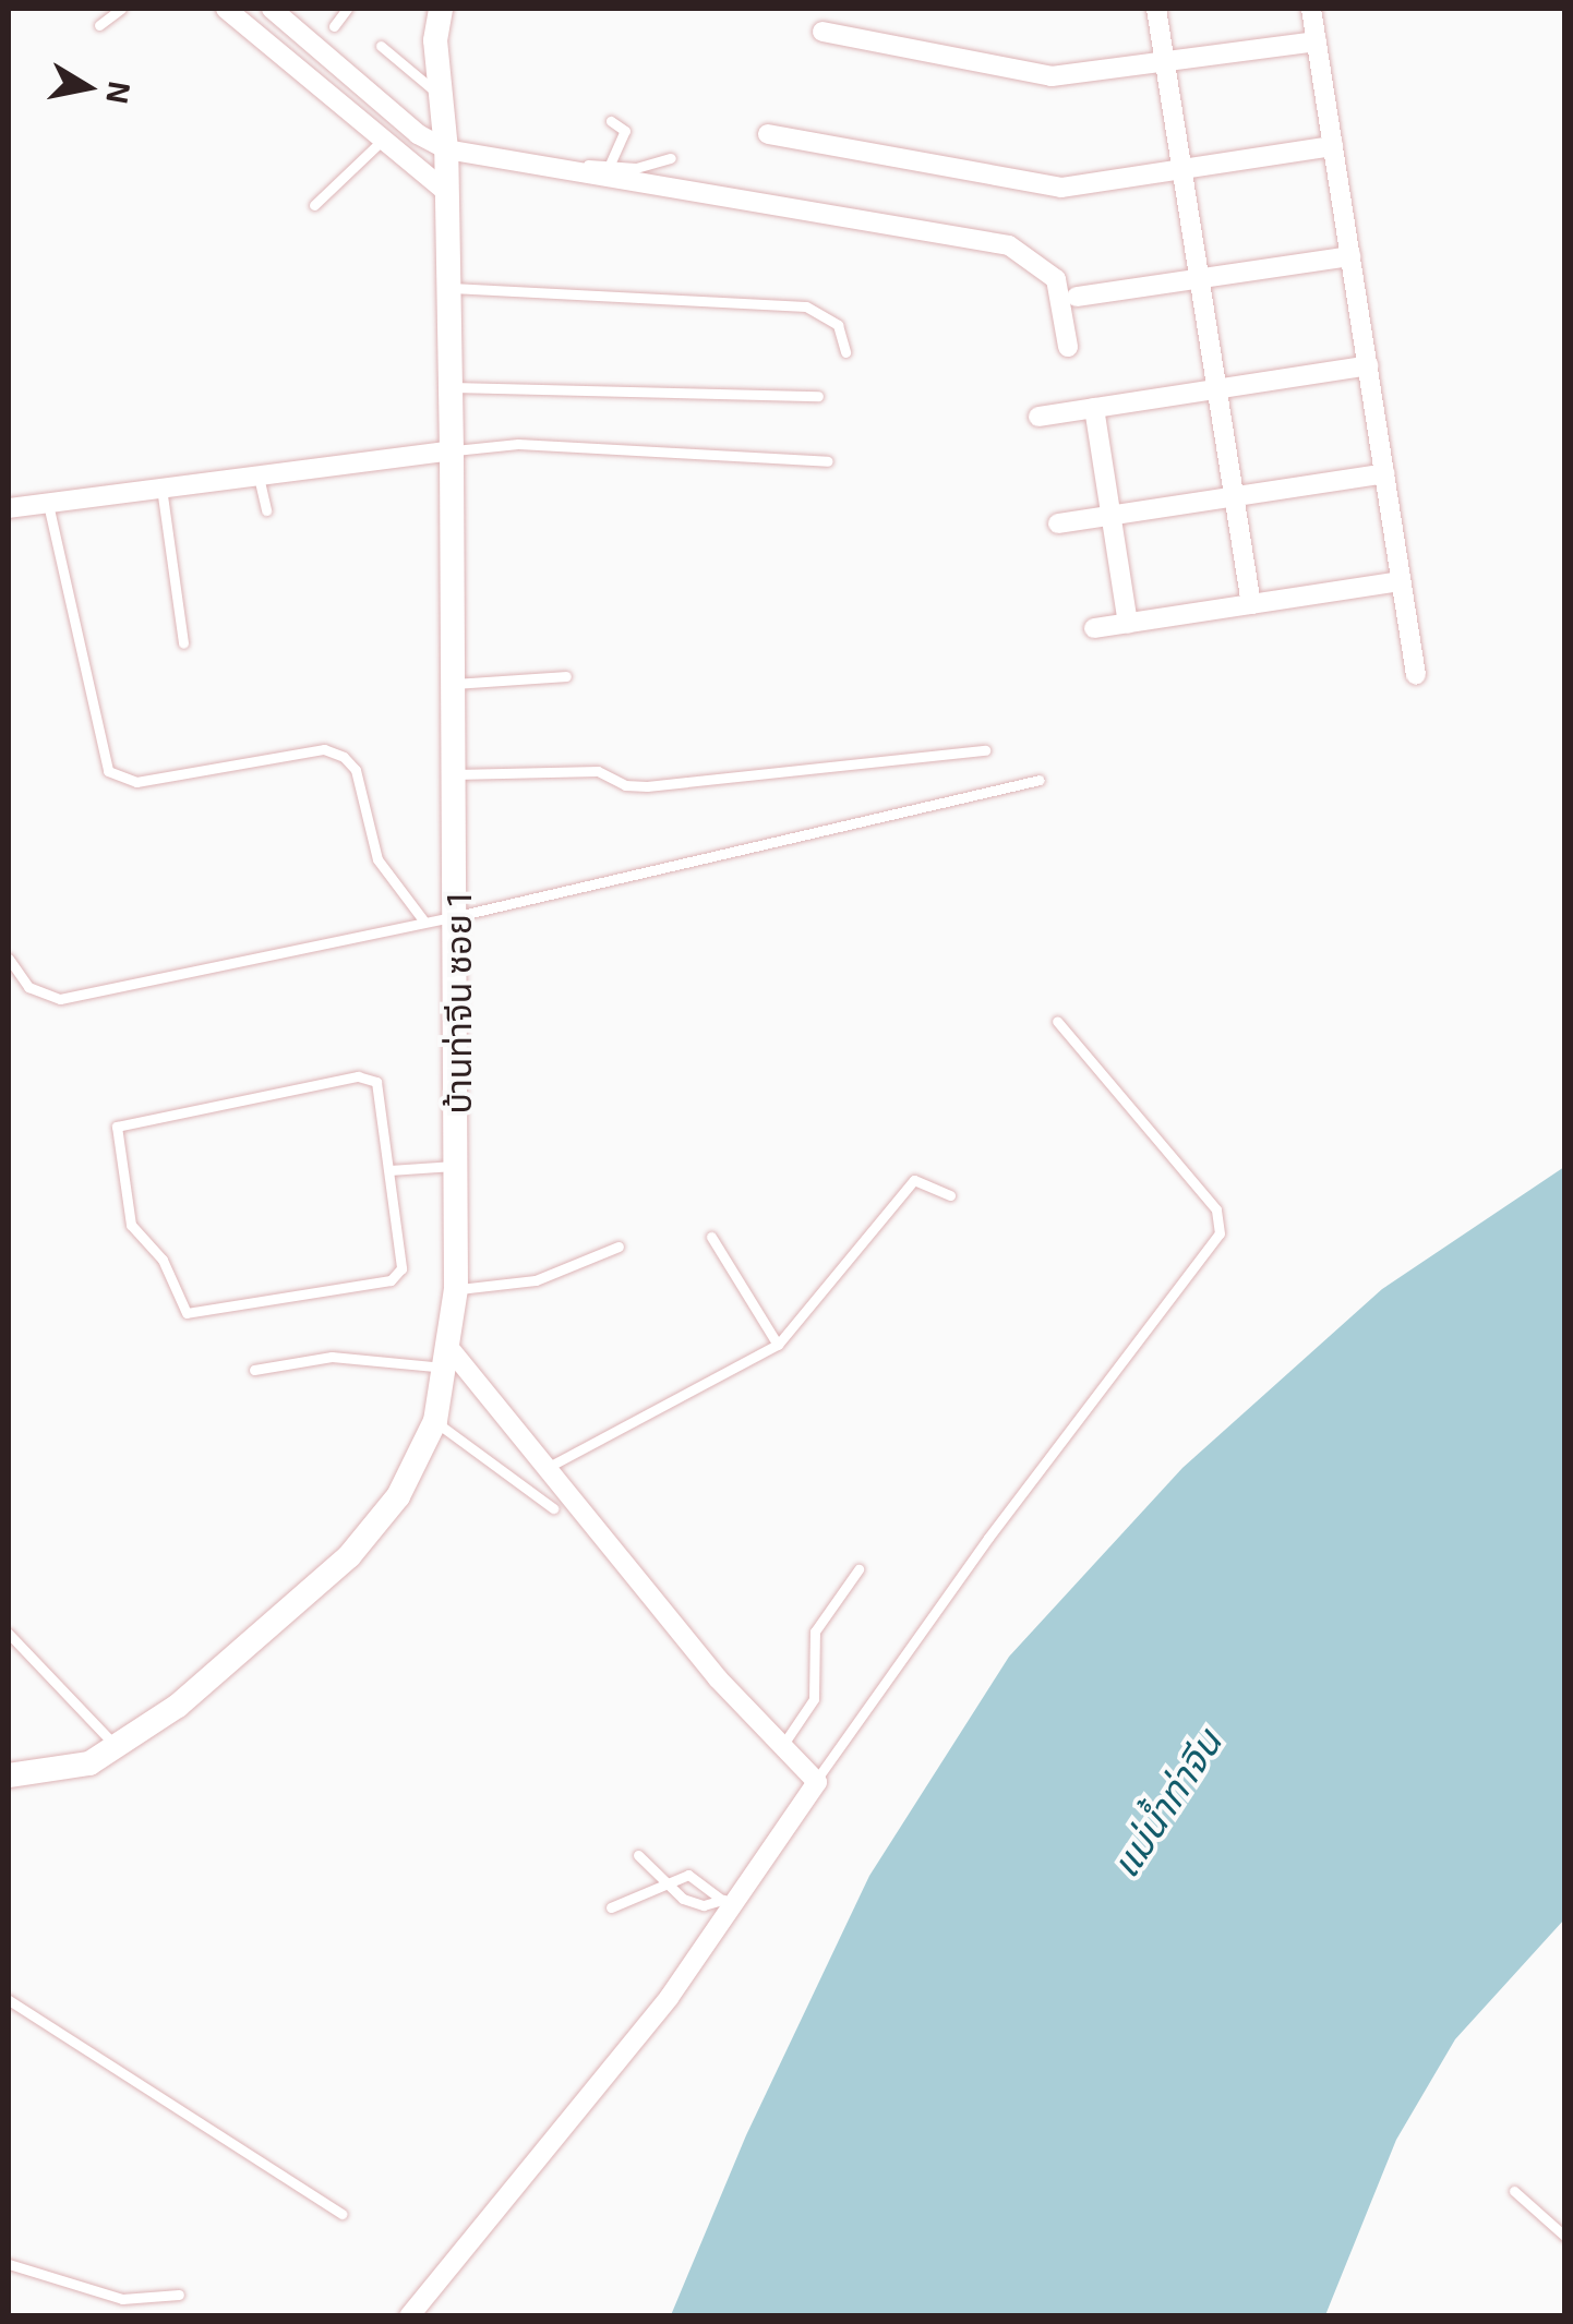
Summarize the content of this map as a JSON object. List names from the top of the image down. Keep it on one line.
{"streets":{"street":["บ้านท่าจีน ซอย 1"]},"water":["แม่น้ำท่าจีน"],"north":"right"}
